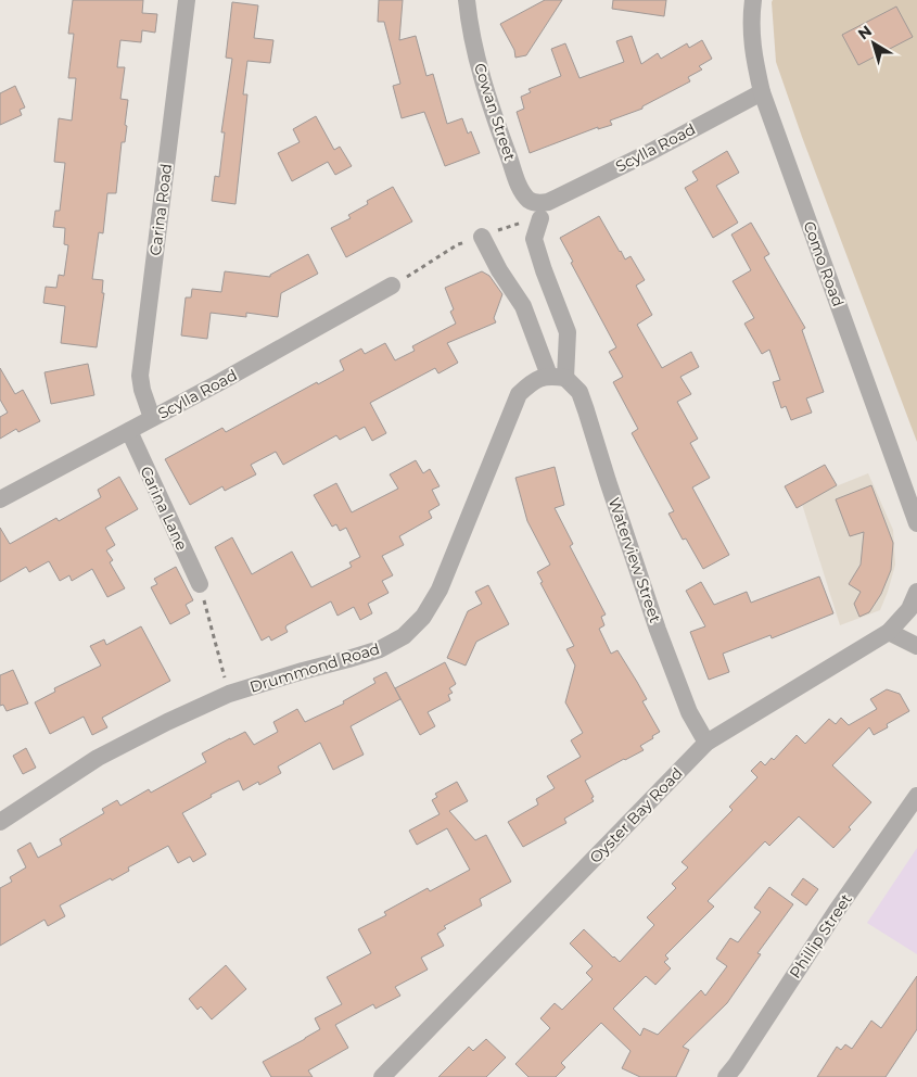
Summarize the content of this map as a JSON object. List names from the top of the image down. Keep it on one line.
{"streets":{"street":["Cowan Street","Scylla Road","Carina Road","Como Road","Carina Lane","Waterview Street","Drummond Road","Oyster Bay Road","Phillip Street"]},"crossings":[["Cowan Street","Scylla Road"],["Scylla Road","Carina Road"],["Scylla Road","Como Road"],["Scylla Road","Carina Lane"],["Waterview Street","Drummond Road"],["Waterview Street","Oyster Bay Road"]],"north":"top left"}
